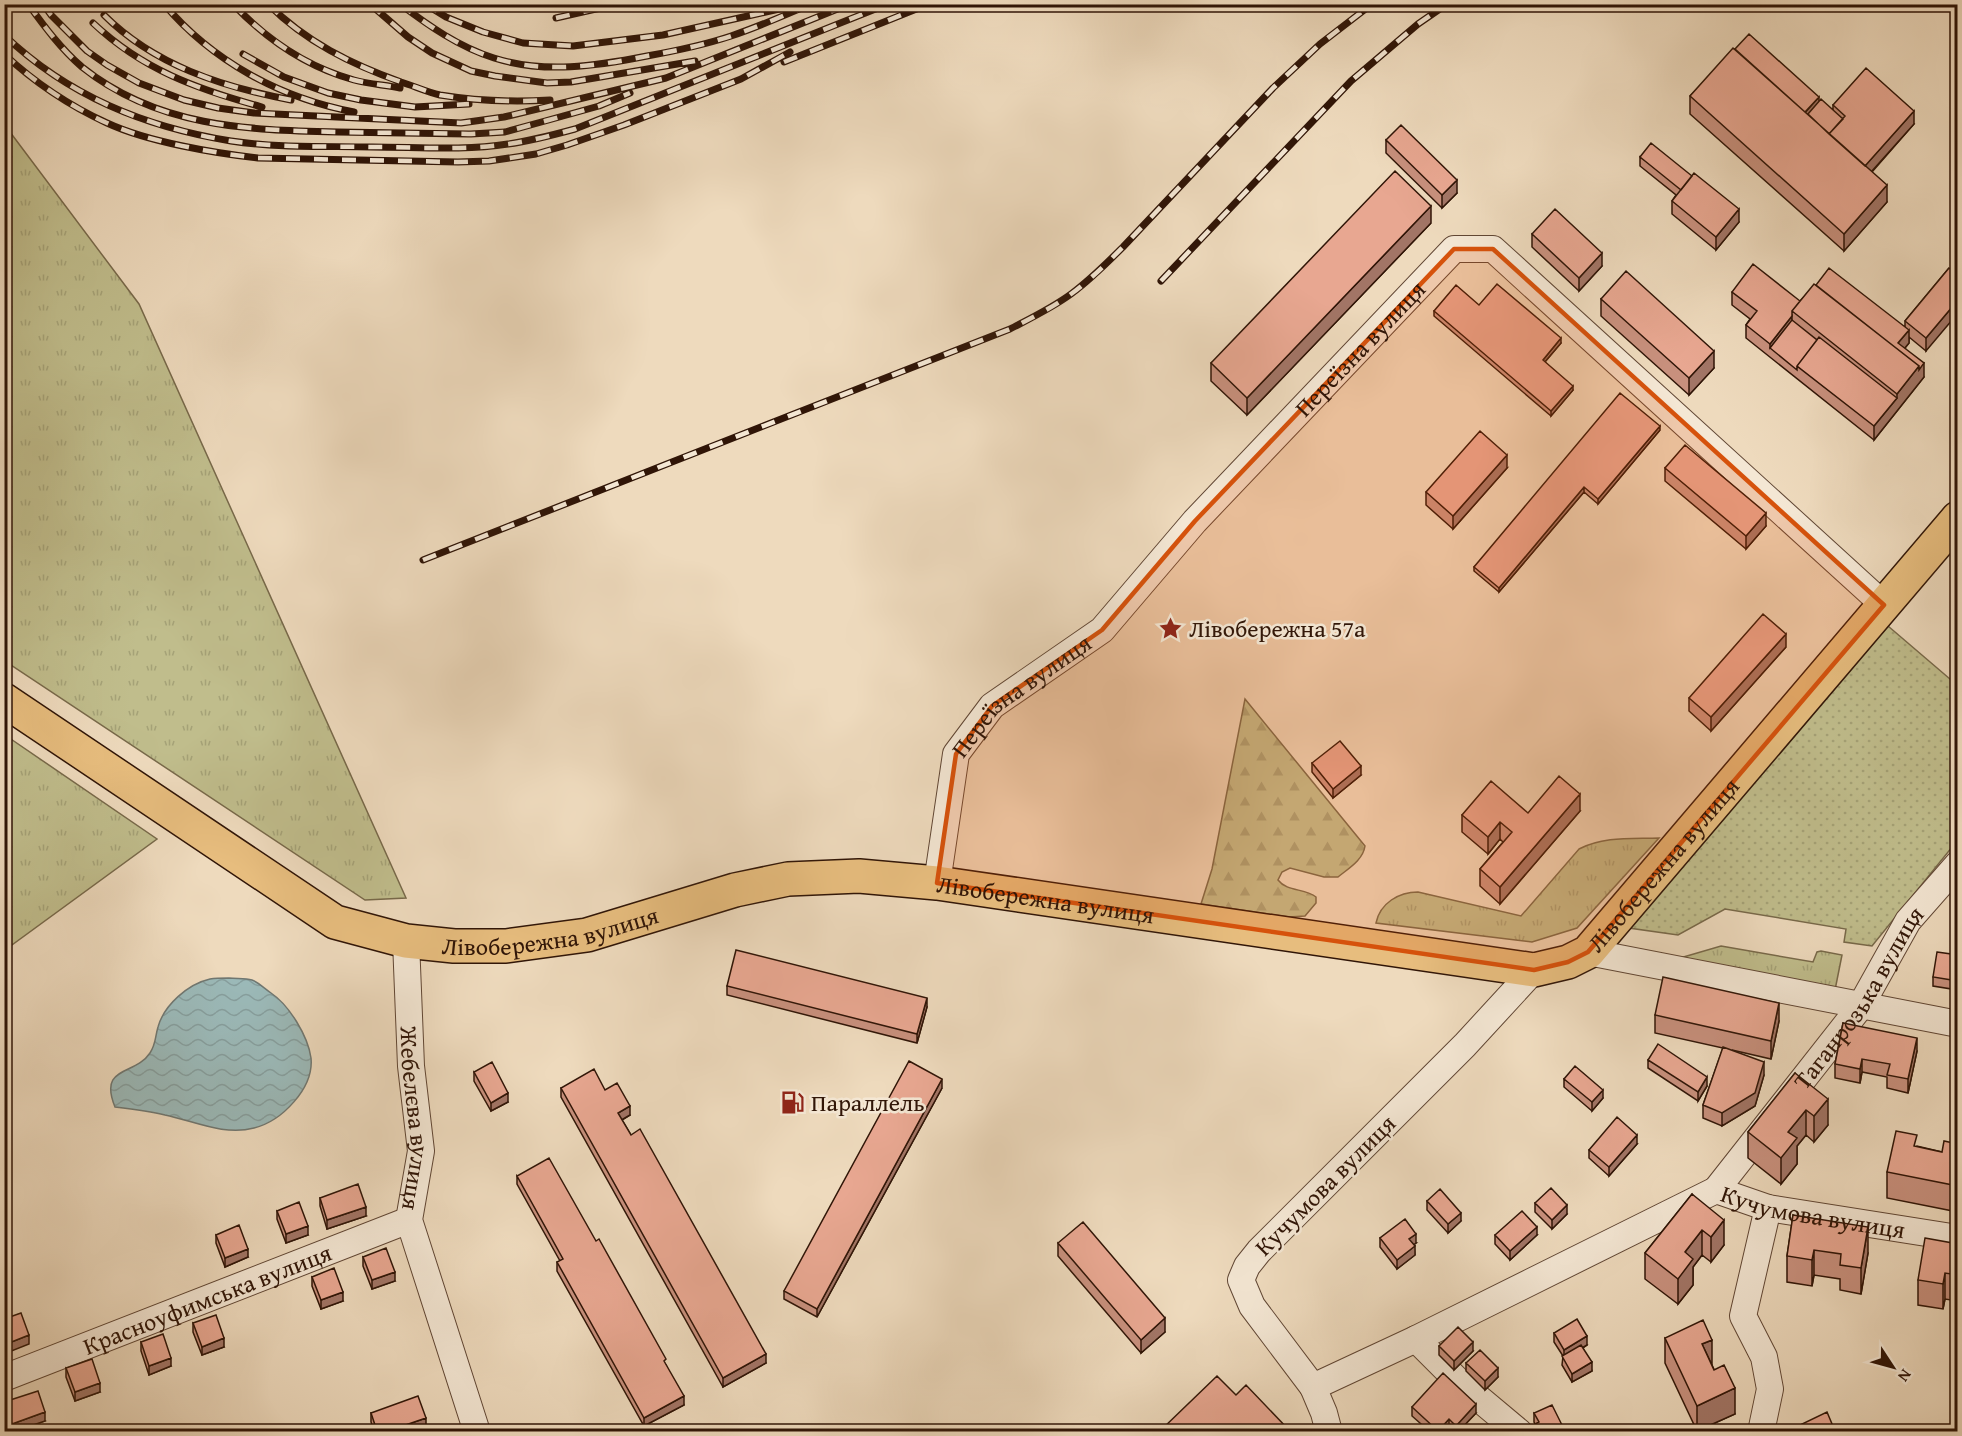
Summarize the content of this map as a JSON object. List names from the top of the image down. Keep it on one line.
{"streets":{"main road":["Лівобережна вулиця"],"street":["Переїзна вулиця","Таганрозька вулиця","Жебелєва вулиця","Кучумова вулиця","Красноуфимська вулиця"]},"crossings":[["Переїзна вулиця","Лівобережна вулиця"],["Лівобережна вулиця","Жебелєва вулиця"],["Лівобережна вулиця","Кучумова вулиця"],["Таганрозька вулиця","Кучумова вулиця"],["Жебелєва вулиця","Красноуфимська вулиця"]],"places":{"place":["Лівобережна 57а"],"fuel station":["Параллель"]},"north":"bottom right"}
